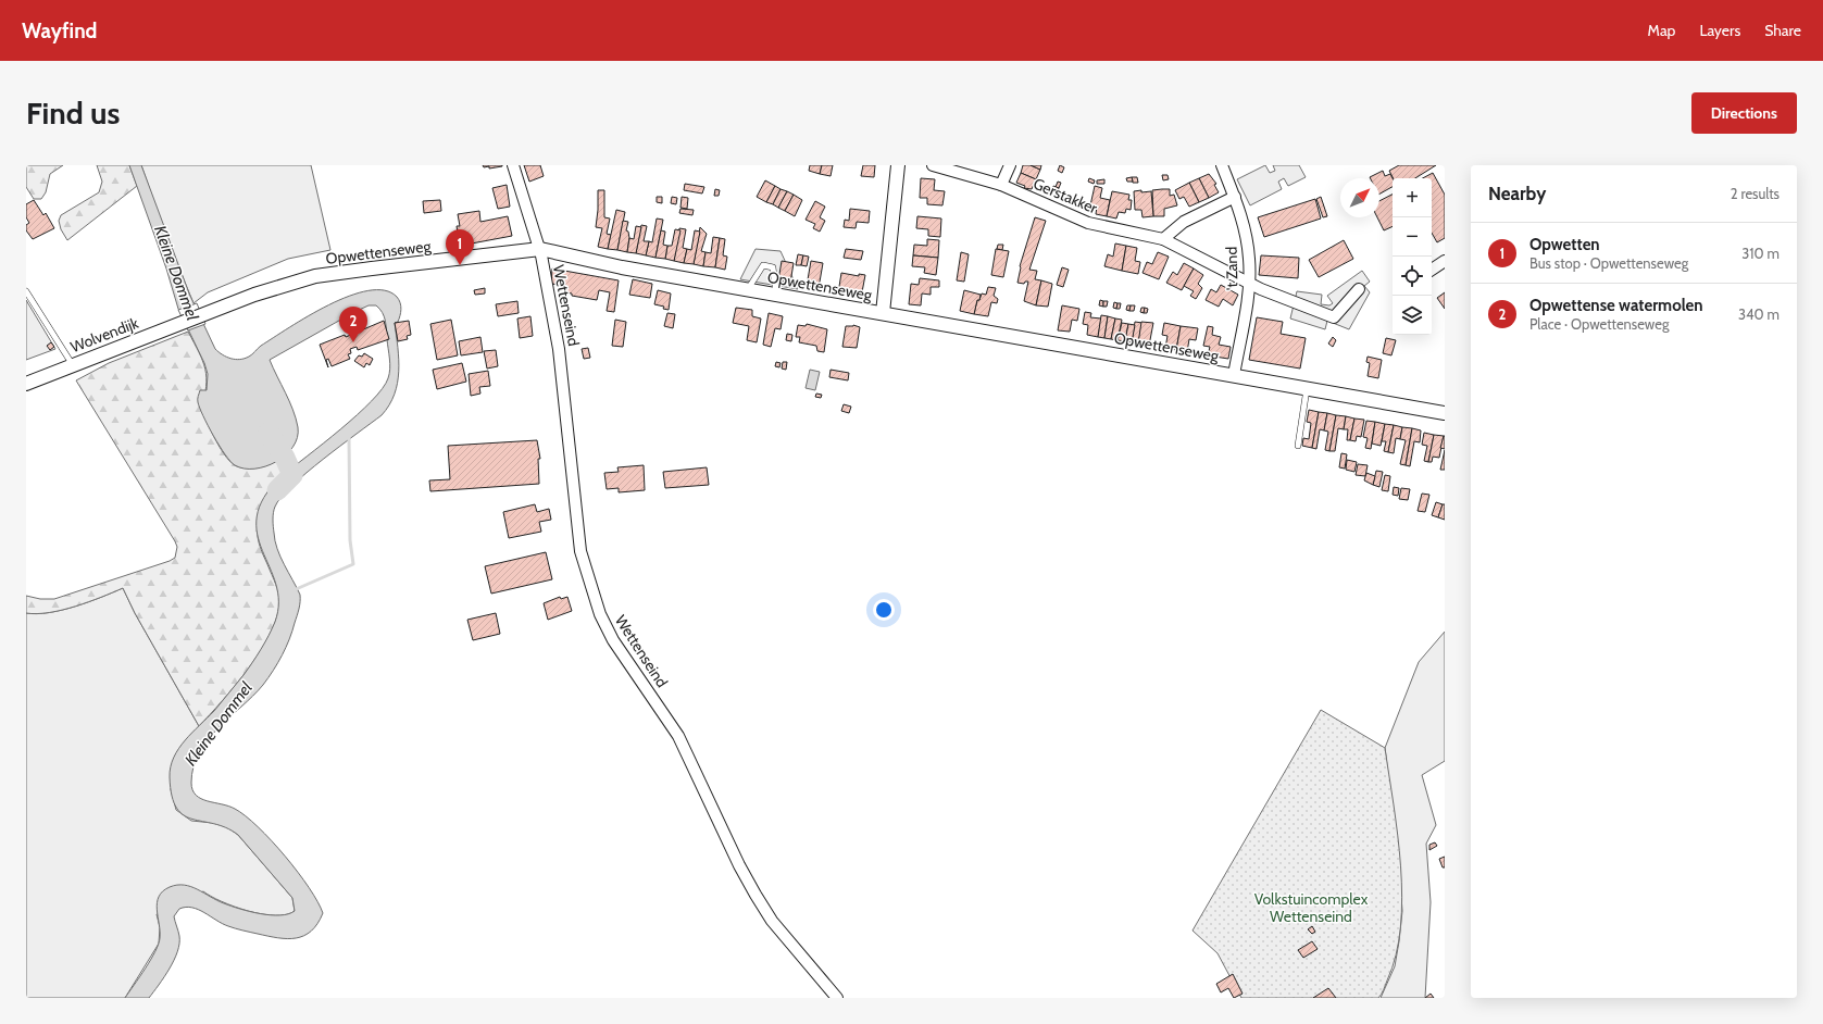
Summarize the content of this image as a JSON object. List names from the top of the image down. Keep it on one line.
{"streets":{"street":["Gerstakker","Opwettenseweg","'t Zand","Wettenseind","Wolvendijk"]},"crossings":[["Gerstakker","'t Zand"],["Opwettenseweg","'t Zand"],["Opwettenseweg","Wettenseind"],["Opwettenseweg","Wolvendijk"]],"water":["Kleine Dommel"],"parks":["Volkstuincomplex Wettenseind"],"north":"top right","page":{"header":"Wayfind","nav":["Map","Layers","Share"],"buttons":"Directions","title":"Find us","heading":["Nearby","2 results"],"map_buttons":["+","−"],"list":[{"mark":"1","name":"Opwetten","note":"Bus stop · Opwettenseweg","value":"310 m"},{"mark":"2","name":"Opwettense watermolen","note":"Place · Opwettenseweg","value":"340 m"}],"pins":["1","2"]}}
